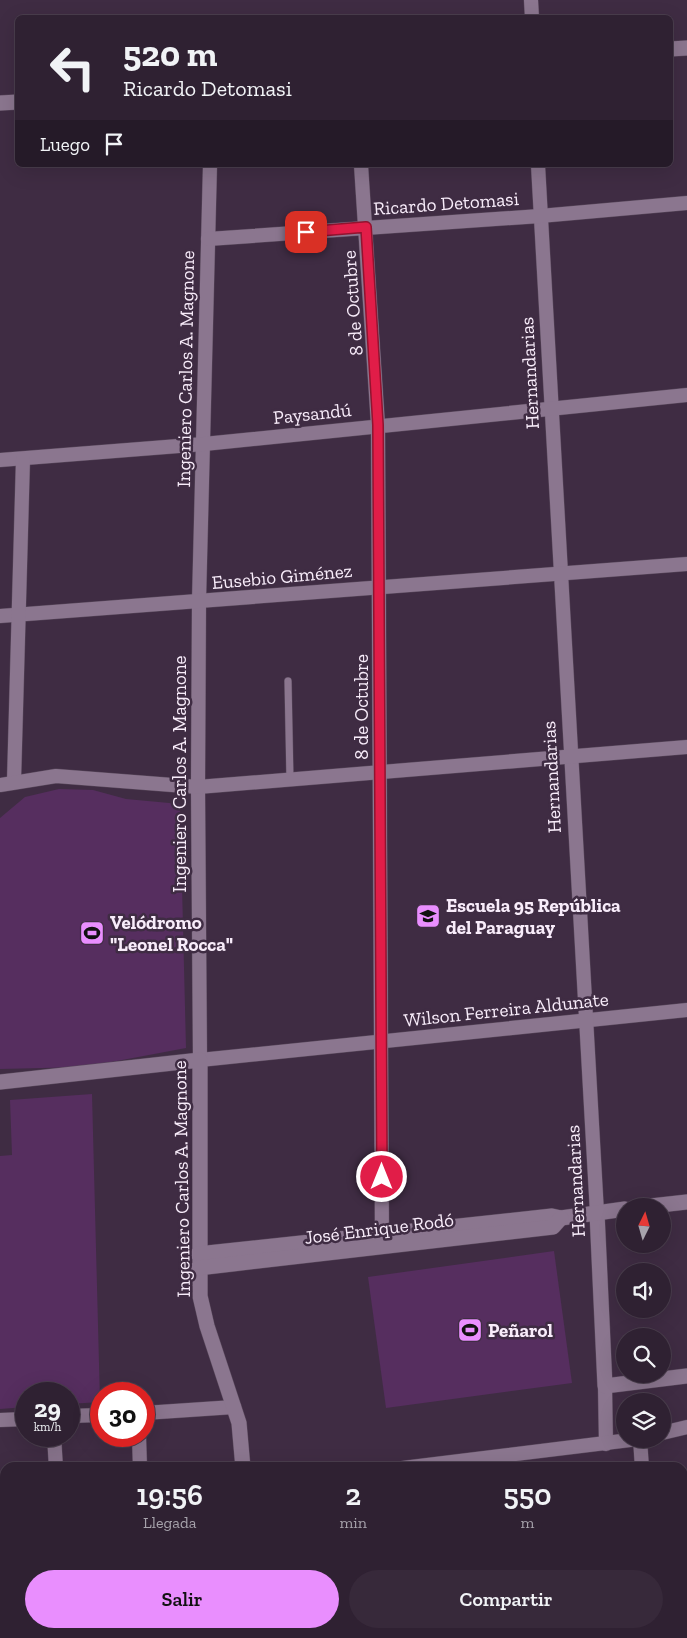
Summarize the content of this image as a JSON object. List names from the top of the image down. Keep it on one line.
{"streets":{"street":["Ricardo Detomasi","8 de Octubre","Ingeniero Carlos A. Magnone","Hernandarias","Paysandú","Eusebio Giménez","Wilson Ferreira Aldunate","José Enrique Rodó"]},"crossings":[["Ricardo Detomasi","8 de Octubre"],["Ricardo Detomasi","Ingeniero Carlos A. Magnone"],["Ricardo Detomasi","Hernandarias"],["8 de Octubre","Paysandú"],["8 de Octubre","Eusebio Giménez"],["8 de Octubre","Wilson Ferreira Aldunate"],["8 de Octubre","José Enrique Rodó"],["Ingeniero Carlos A. Magnone","Paysandú"],["Ingeniero Carlos A. Magnone","Eusebio Giménez"],["Ingeniero Carlos A. Magnone","Wilson Ferreira Aldunate"],["Ingeniero Carlos A. Magnone","José Enrique Rodó"],["Hernandarias","Paysandú"],["Hernandarias","Eusebio Giménez"],["Hernandarias","Wilson Ferreira Aldunate"],["Hernandarias","José Enrique Rodó"]],"places":{"school or university":["Escuela 95 República del Paraguay"],"sports":["Velódromo \"Leonel Rocca\"","Peñarol"]},"north":"top","page":{"turn":["520 m","Ricardo Detomasi"],"then":"Luego","speed":"29 km/h","limit":"30","eta":["19:56","Llegada","2","min","550","m"],"buttons":["Salir","Compartir"]}}
